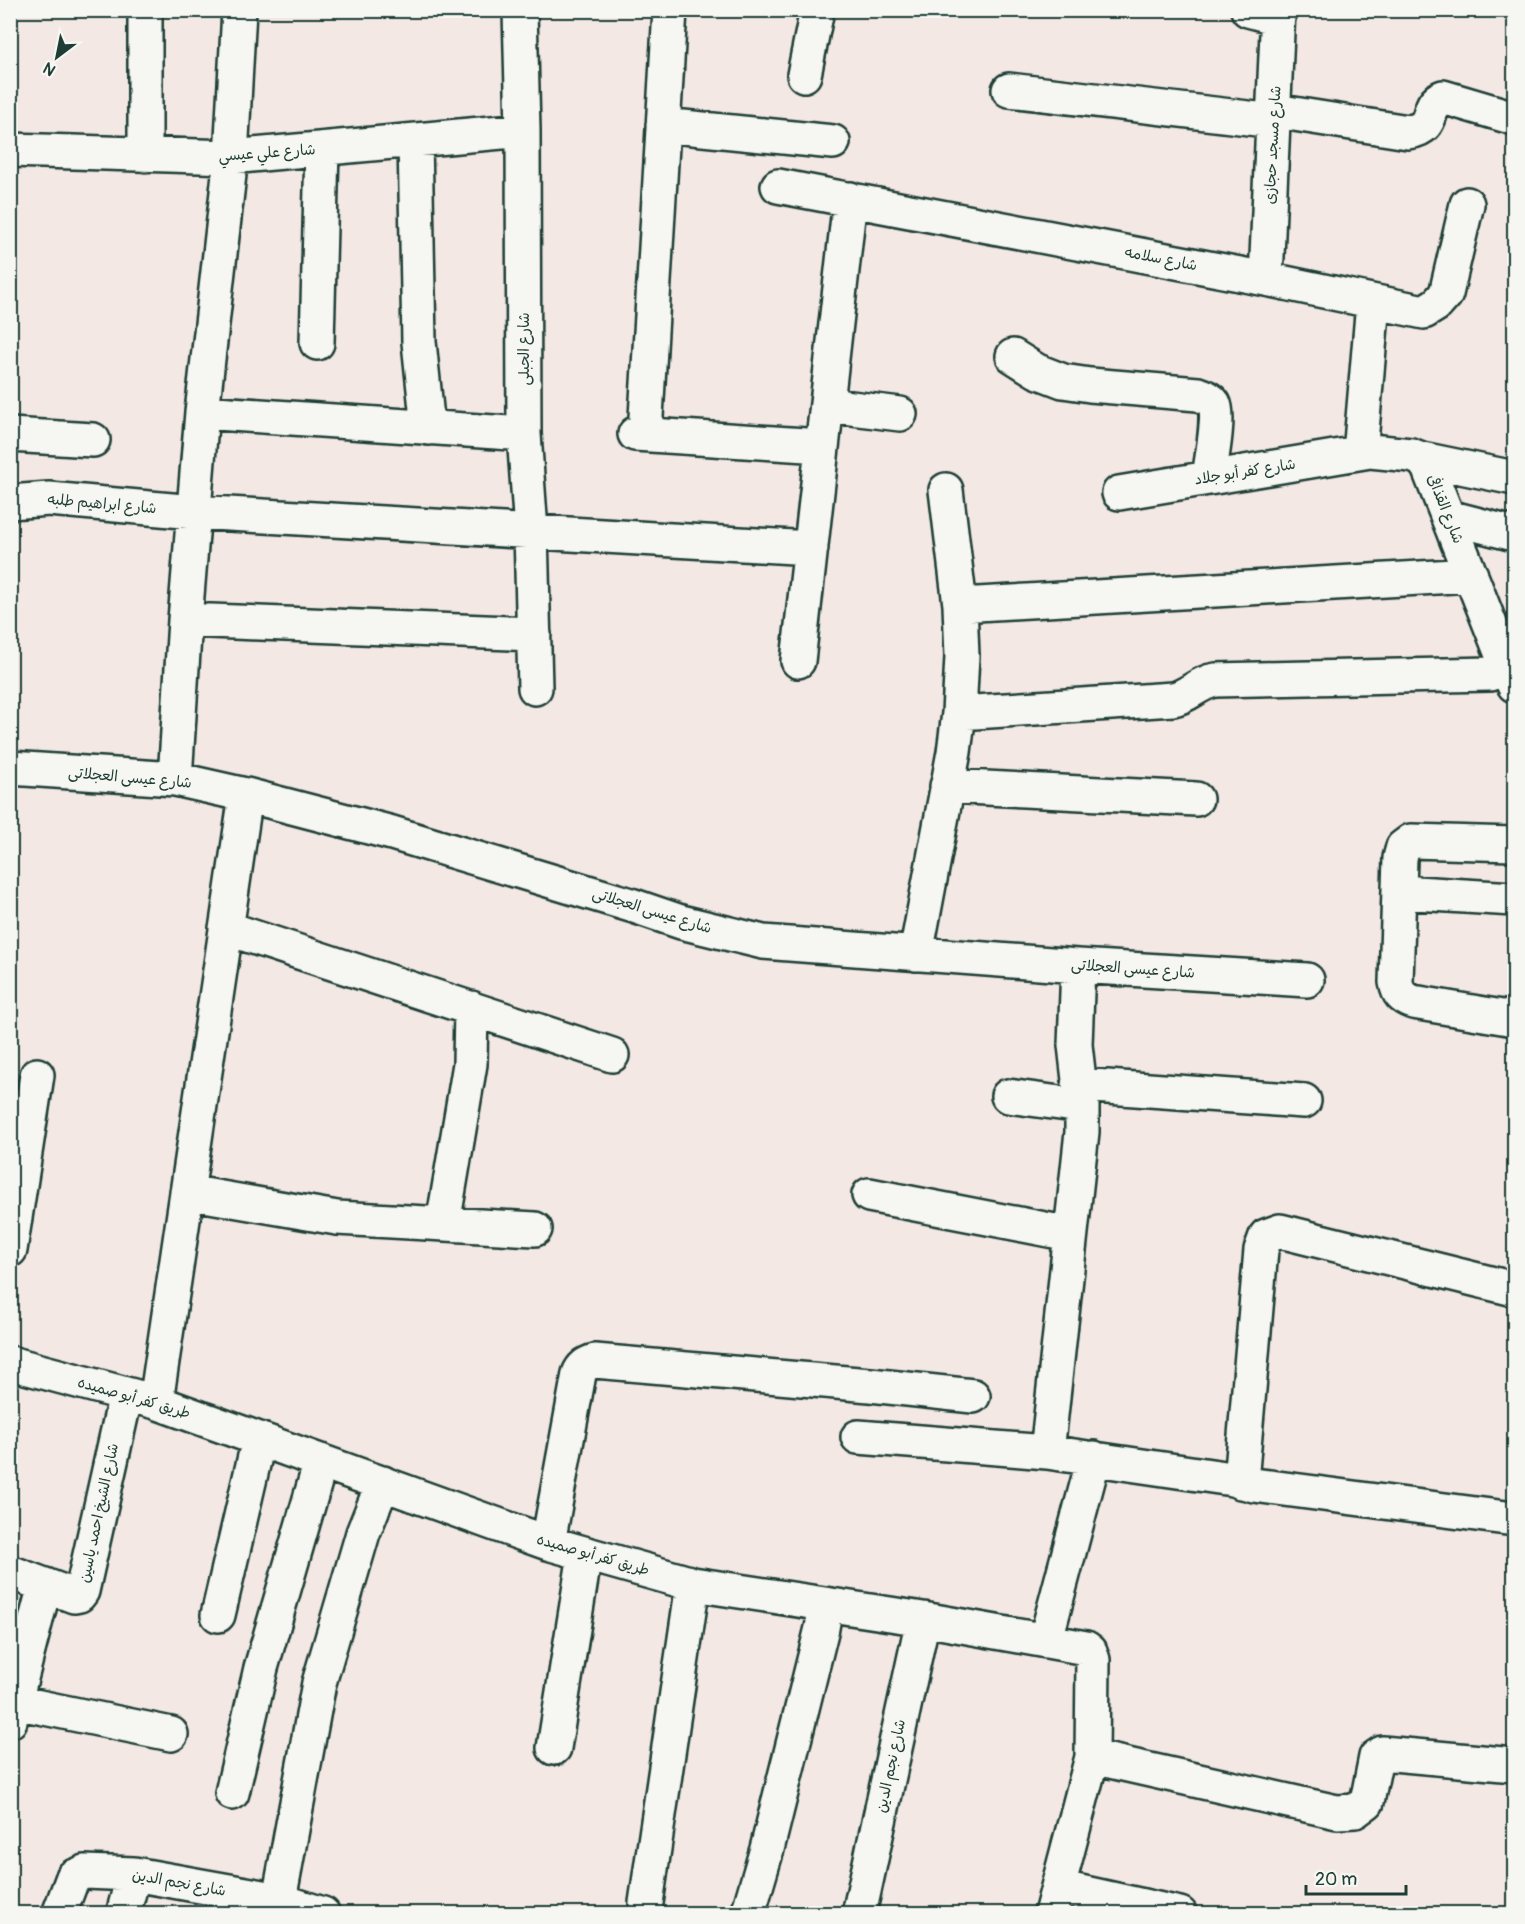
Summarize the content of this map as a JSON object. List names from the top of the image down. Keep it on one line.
{"streets":{"street":["شارع مسجد حجازى","شارع علي عيسي","شارع سلامه","شارع الجبلى","شارع كفر أبو جلاد","شارع ابراهيم طلبه","شارع القذافى","شارع عيسى العجلاتى","طريق كفر أبو صميده","شارع الشيخ احمد ياسين","شارع نجم الدين"]},"crossings":[["شارع مسجد حجازى","شارع سلامه"],["شارع علي عيسي","شارع الجبلى"],["شارع الجبلى","شارع ابراهيم طلبه"],["شارع كفر أبو جلاد","شارع القذافى"],["طريق كفر أبو صميده","شارع الشيخ احمد ياسين"],["طريق كفر أبو صميده","شارع نجم الدين"]],"scale_bar":"20 m","north":"bottom left"}
